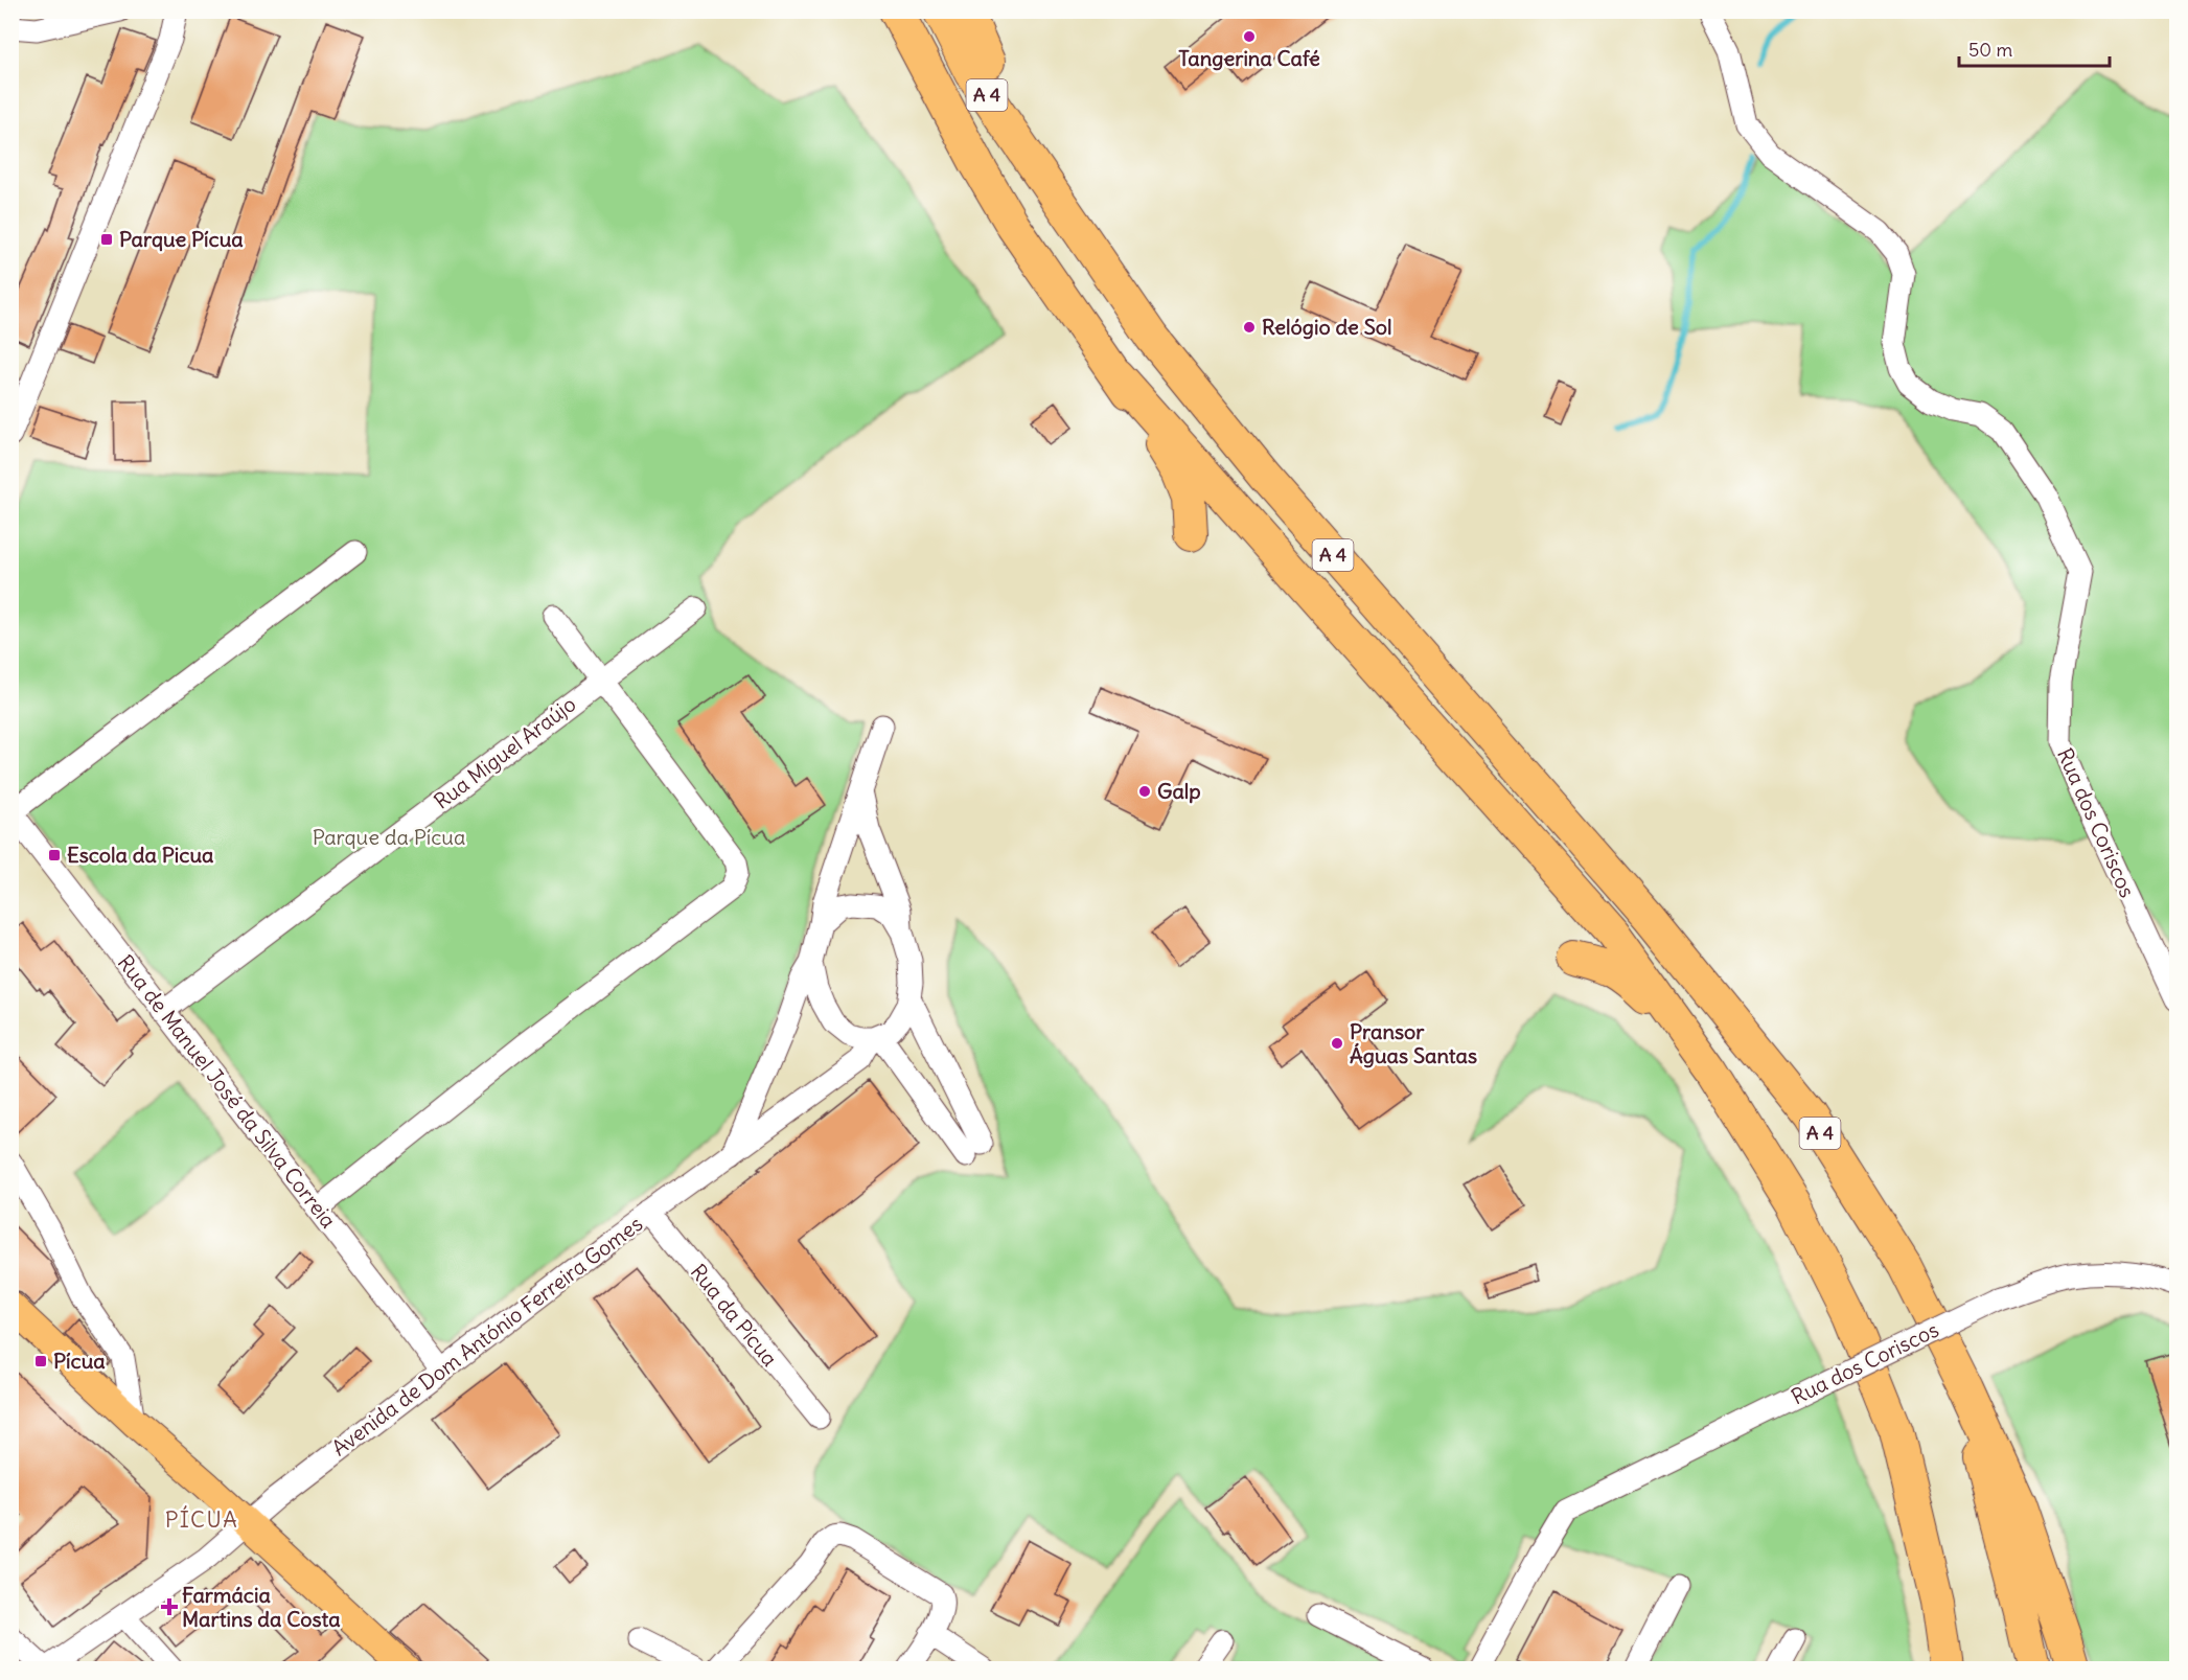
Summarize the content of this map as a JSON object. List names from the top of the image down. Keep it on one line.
{"streets":{"highway":["A 4"],"street":["Rua Miguel Araújo","Rua dos Coriscos","Rua de Manuel José da Silva Correia","Rua da Pícua","Avenida de Dom António Ferreira Gomes"]},"crossings":[["Rua Miguel Araújo","Rua de Manuel José da Silva Correia"],["Rua de Manuel José da Silva Correia","Avenida de Dom António Ferreira Gomes"],["Rua da Pícua","Avenida de Dom António Ferreira Gomes"]],"districts":["PÍCUA"],"parks":["Parque da Pícua"],"places":{"other":["Tangerina Café","Relógio de Sol","Galp","Pransor Águas Santas"],"transit":["Parque Pícua","Escola da Picua","Pícua"],"health":["Farmácia Martins da Costa"]},"scale_bar":"50 m"}
